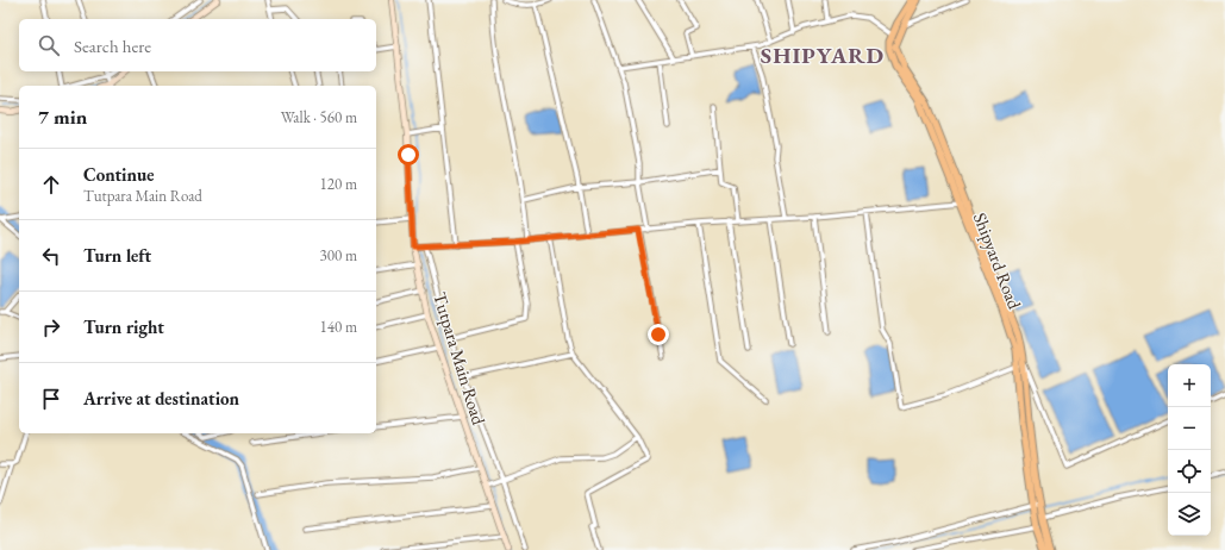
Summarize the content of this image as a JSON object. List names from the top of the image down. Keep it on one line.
{"streets":{"main road":["Shipyard Road"],"street":["Tutpara Main Road"]},"districts":["SHIPYARD"],"page":{"search":"Search here","heading":["7 min","Walk · 560 m"],"list":[["Continue","Tutpara Main Road","120 m"],["Turn left","300 m"],["Turn right","140 m"],"Arrive at destination"],"map_buttons":["+","−"]}}
